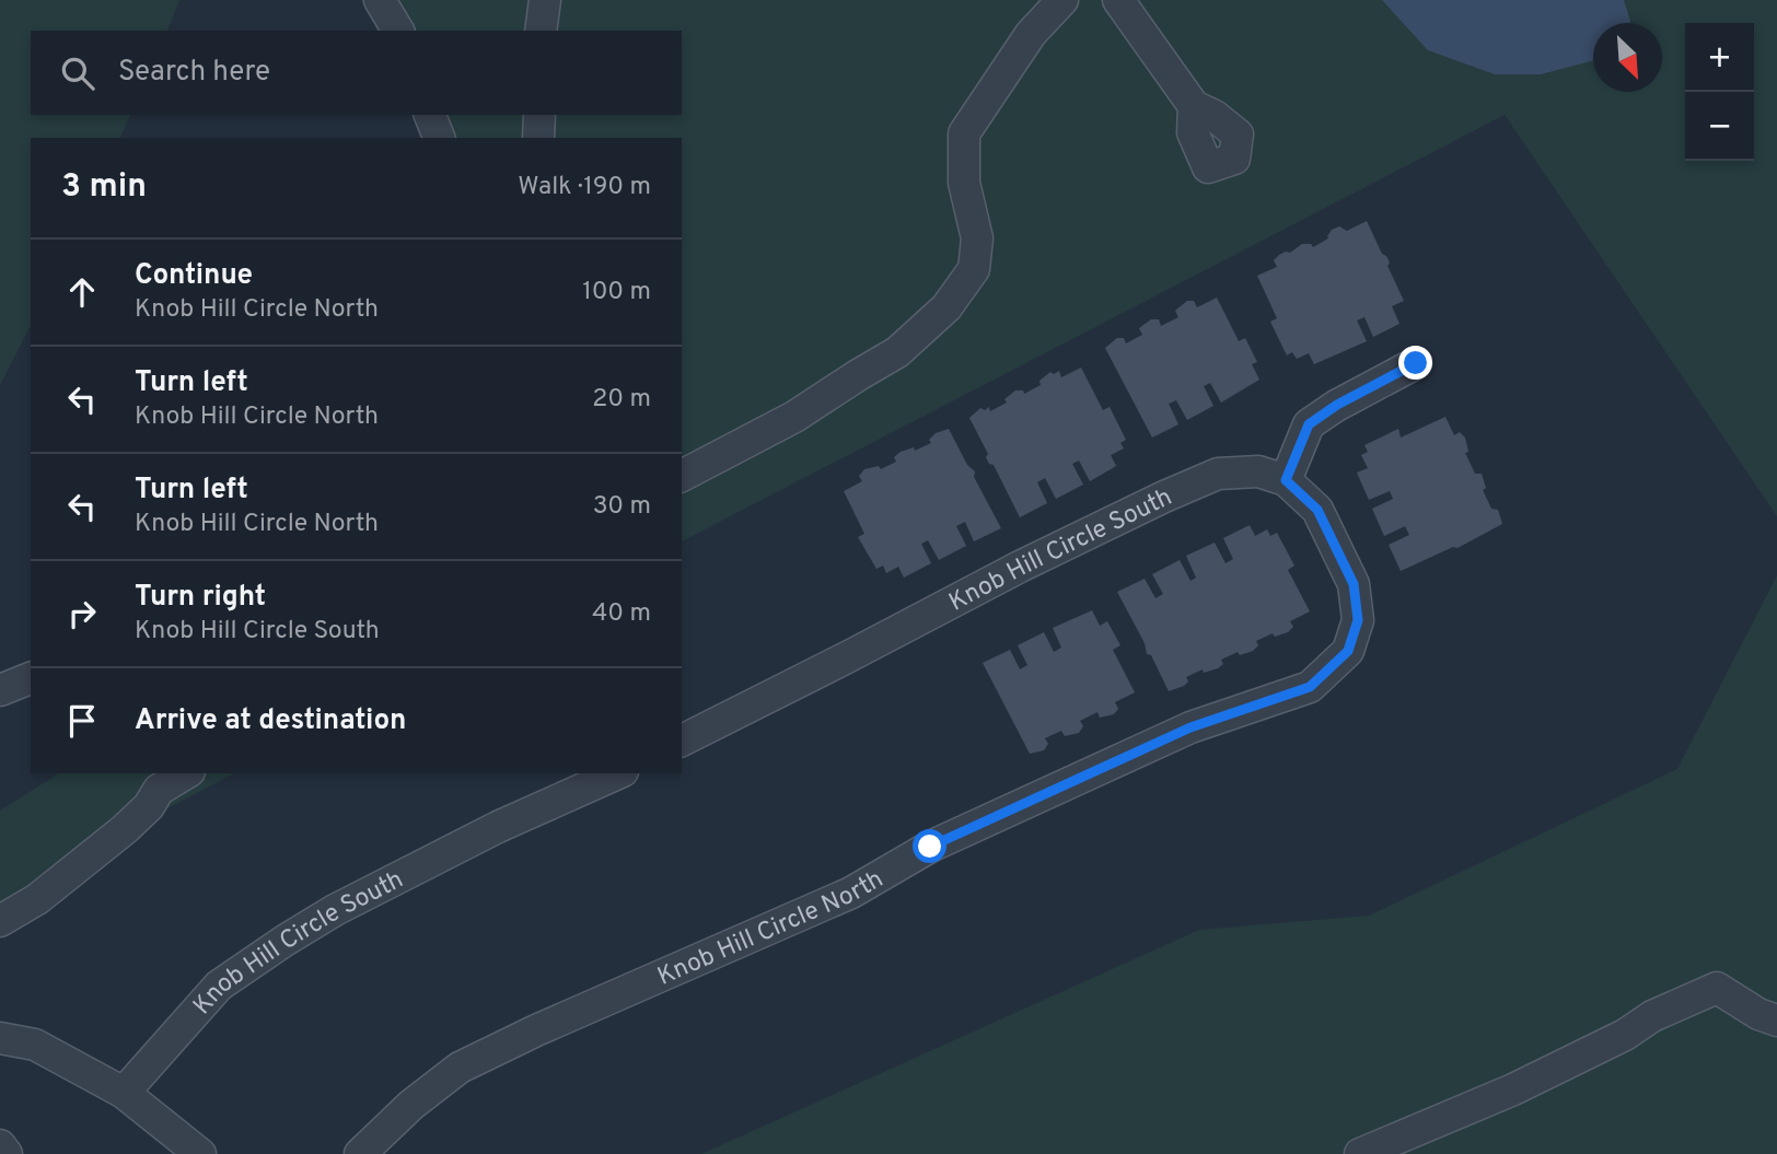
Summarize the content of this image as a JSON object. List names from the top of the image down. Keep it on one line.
{"streets":{"street":["Knob Hill Circle South","Knob Hill Circle North"]},"crossings":[["Knob Hill Circle South","Knob Hill Circle North"]],"north":"bottom right","page":{"map_buttons":["+","−"],"search":"Search here","heading":["3 min","Walk · 190 m"],"list":[["Continue","Knob Hill Circle North","100 m"],["Turn left","Knob Hill Circle North","20 m"],["Turn left","Knob Hill Circle North","30 m"],["Turn right","Knob Hill Circle South","40 m"],"Arrive at destination"]}}
